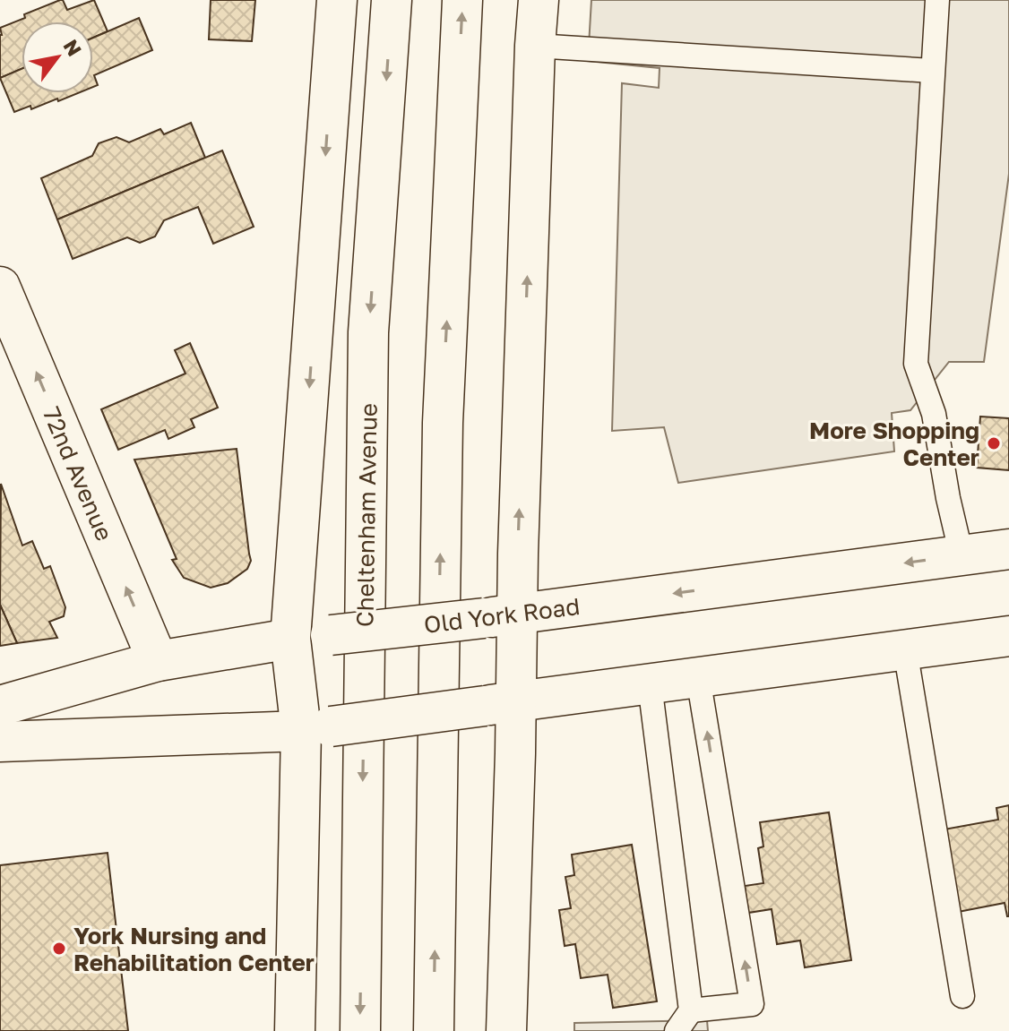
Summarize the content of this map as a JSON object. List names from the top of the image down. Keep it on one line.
{"streets":{"main road":["72nd Avenue","Cheltenham Avenue","Old York Road"]},"crossings":[["72nd Avenue","Old York Road"]],"one_way":["72nd Avenue"],"places":["More Shopping Center","York Nursing and Rehabilitation Center"],"north":"top right"}
